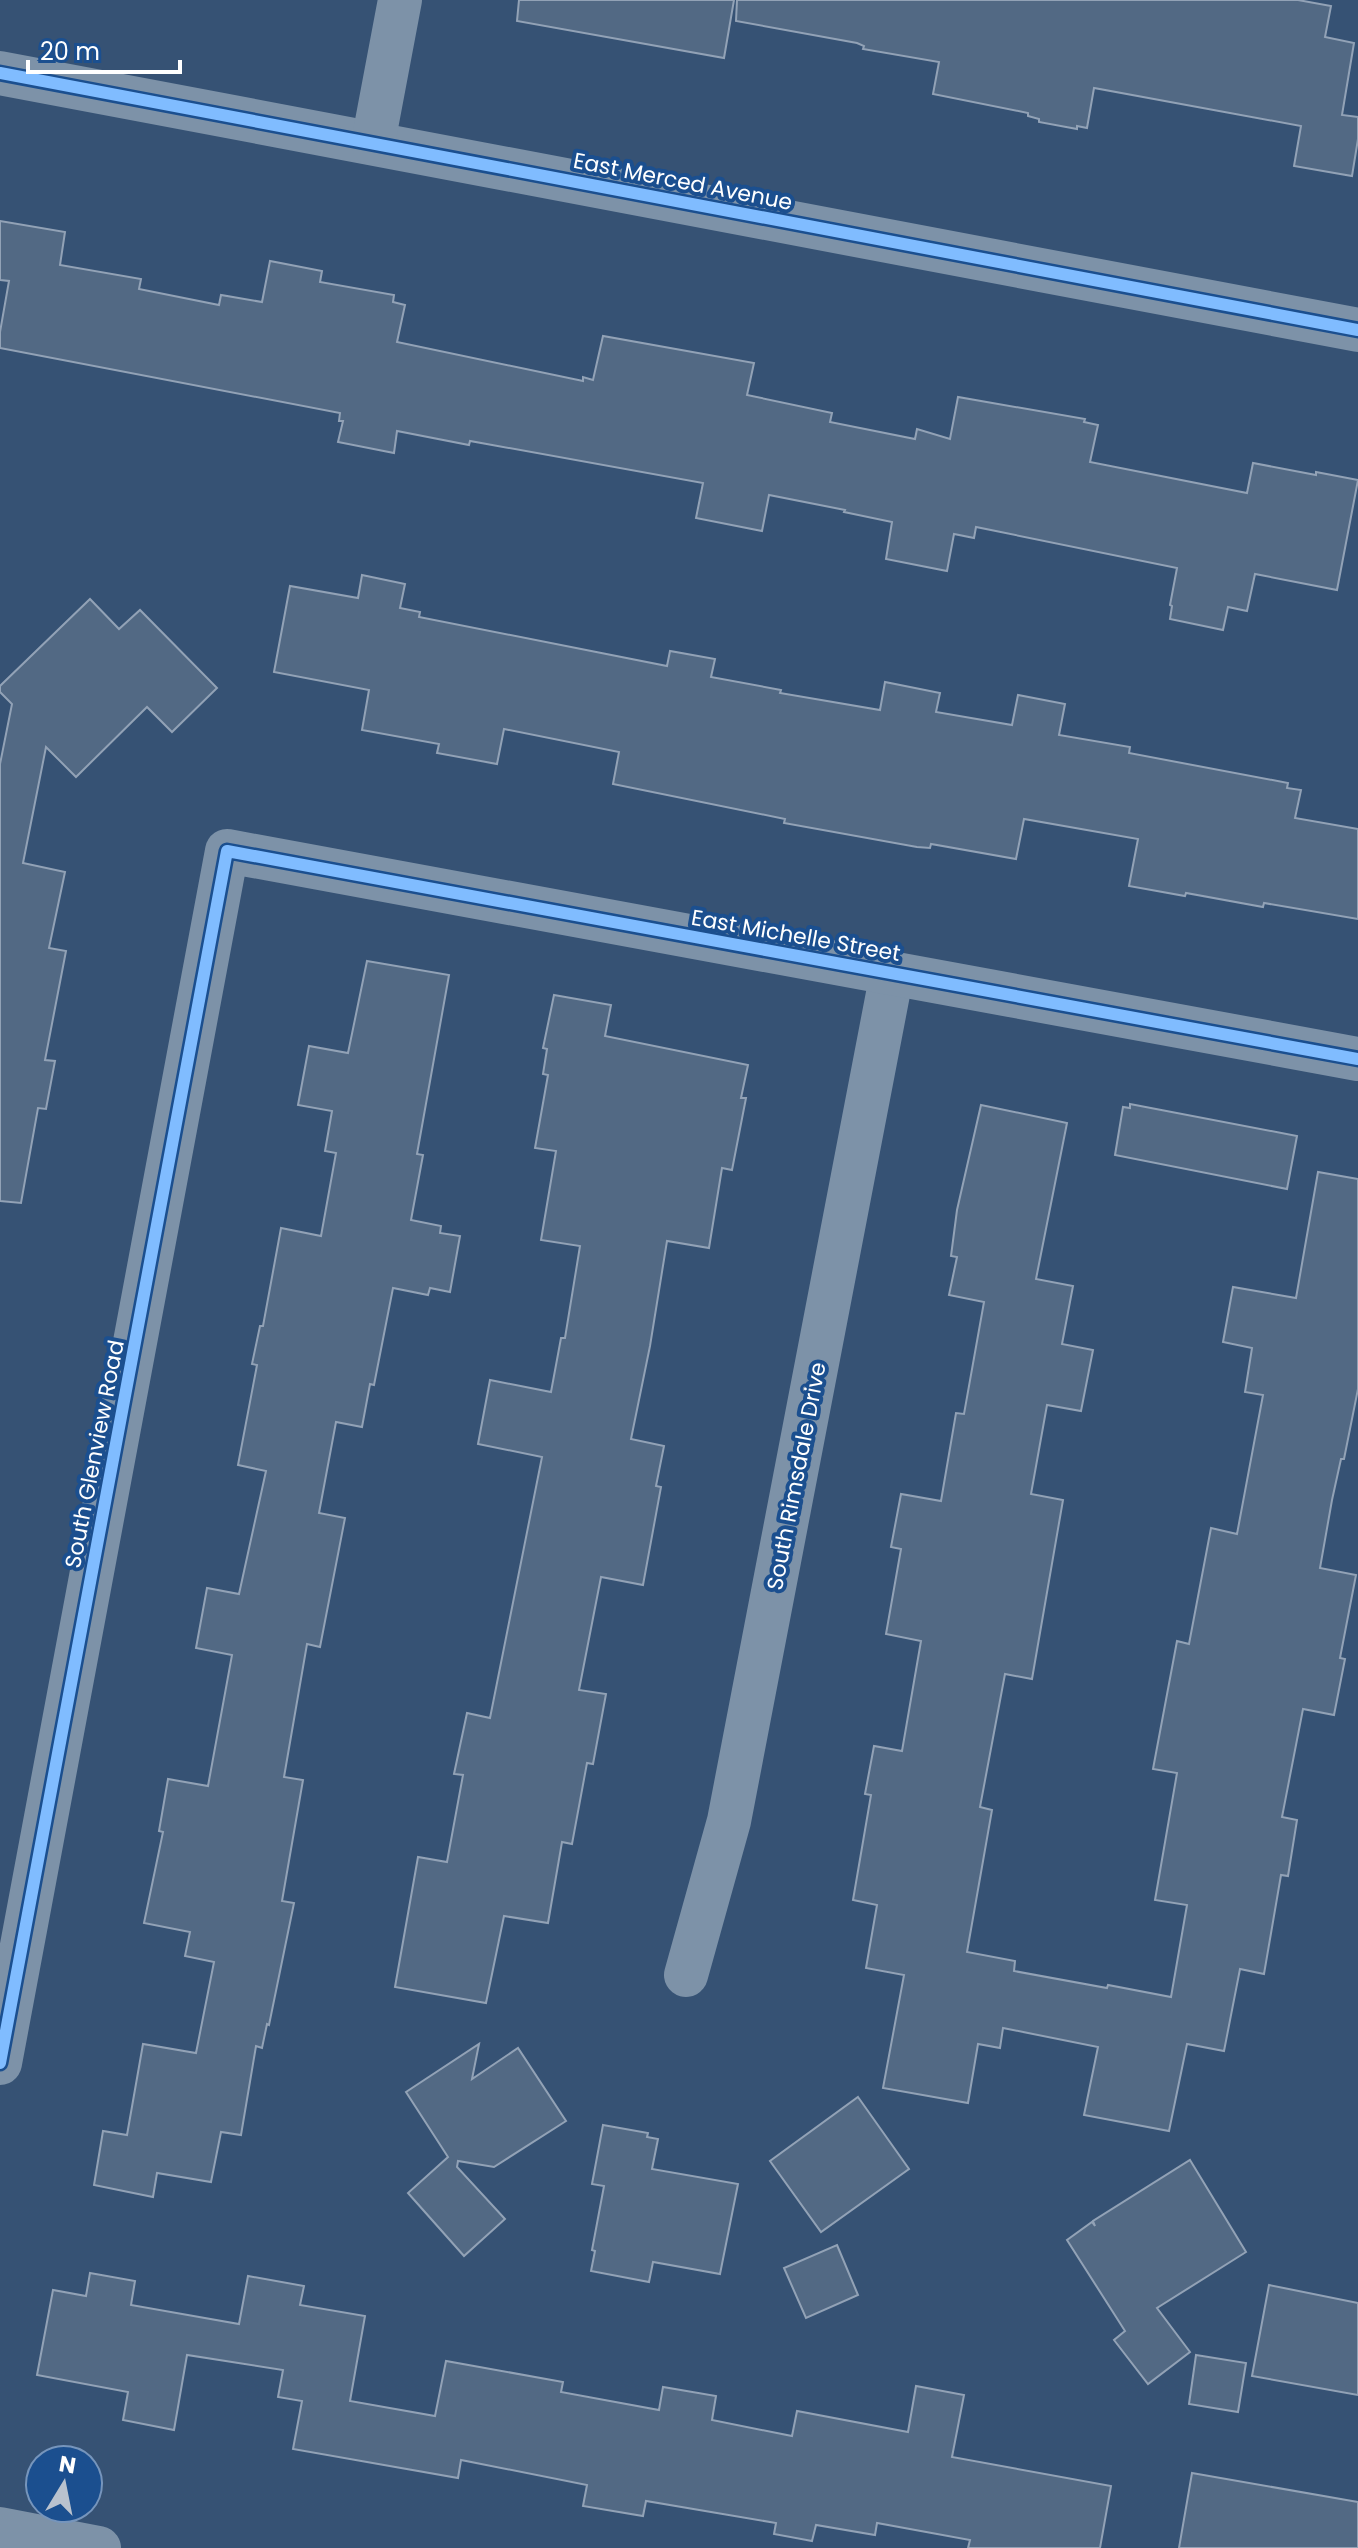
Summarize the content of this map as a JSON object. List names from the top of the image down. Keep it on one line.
{"streets":{"street":["East Merced Avenue","East Michelle Street","South Glenview Road","South Rimsdale Drive"]},"crossings":[["East Michelle Street","South Glenview Road"],["East Michelle Street","South Rimsdale Drive"]],"scale_bar":"20 m","north":"top"}
